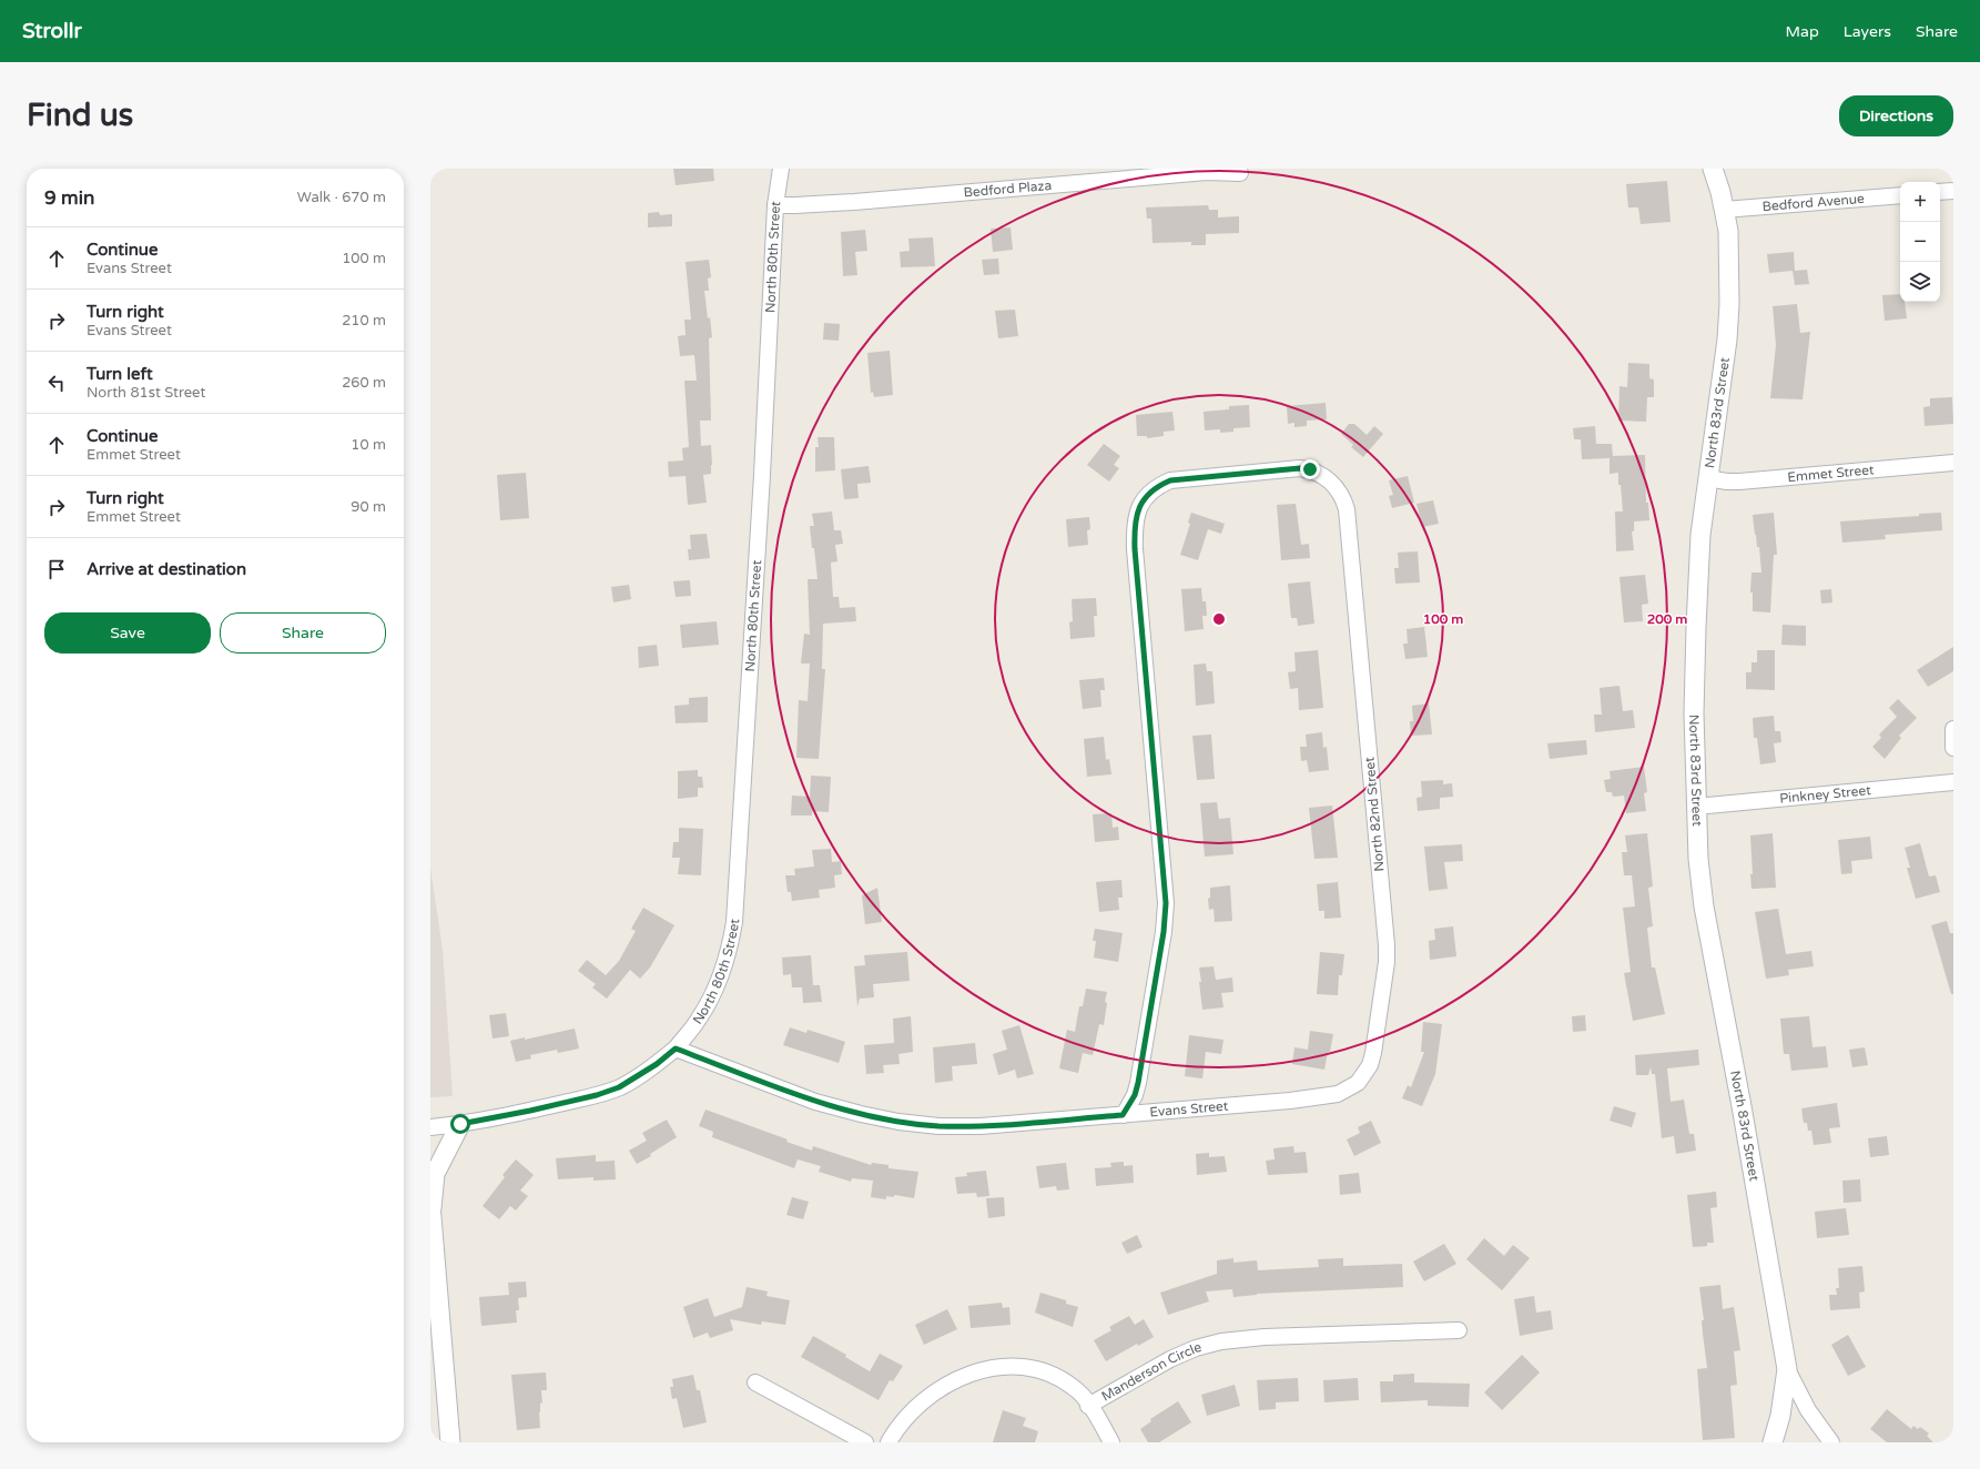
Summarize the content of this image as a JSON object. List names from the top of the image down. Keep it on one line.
{"streets":{"street":["Bedford Plaza","Bedford Avenue","North 80th Street","North 83rd Street","Emmet Street","Pinkney Street","North 82nd Street","Evans Street","Manderson Circle"]},"crossings":[["Bedford Plaza","North 80th Street"],["Bedford Avenue","North 83rd Street"],["North 80th Street","Evans Street"],["North 83rd Street","Emmet Street"],["North 83rd Street","Pinkney Street"],["North 82nd Street","Evans Street"]],"page":{"header":"Strollr","nav":["Map","Layers","Share"],"buttons":["Directions",["Save","Share"]],"title":"Find us","heading":["9 min","Walk · 670 m"],"map_buttons":["+","−"],"list":[["Continue","Evans Street","100 m"],["Turn right","Evans Street","210 m"],["Turn left","North 81st Street","260 m"],["Continue","Emmet Street","10 m"],["Turn right","Emmet Street","90 m"],"Arrive at destination"]},"rings":["100 m","200 m"]}
